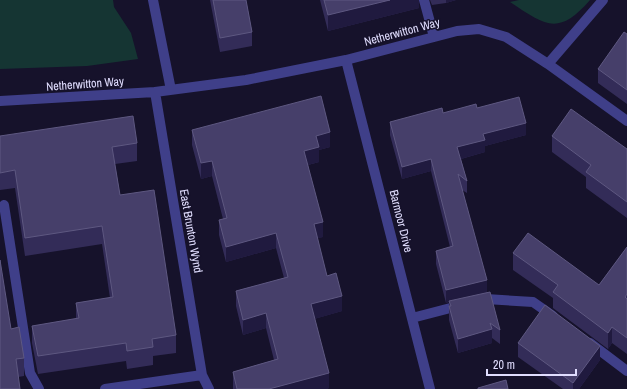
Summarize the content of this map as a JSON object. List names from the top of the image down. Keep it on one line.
{"streets":{"street":["Netherwitton Way","Barmoor Drive","East Brunton Wynd"]},"crossings":[["Netherwitton Way","Barmoor Drive"],["Netherwitton Way","East Brunton Wynd"]],"scale_bar":"20 m"}
